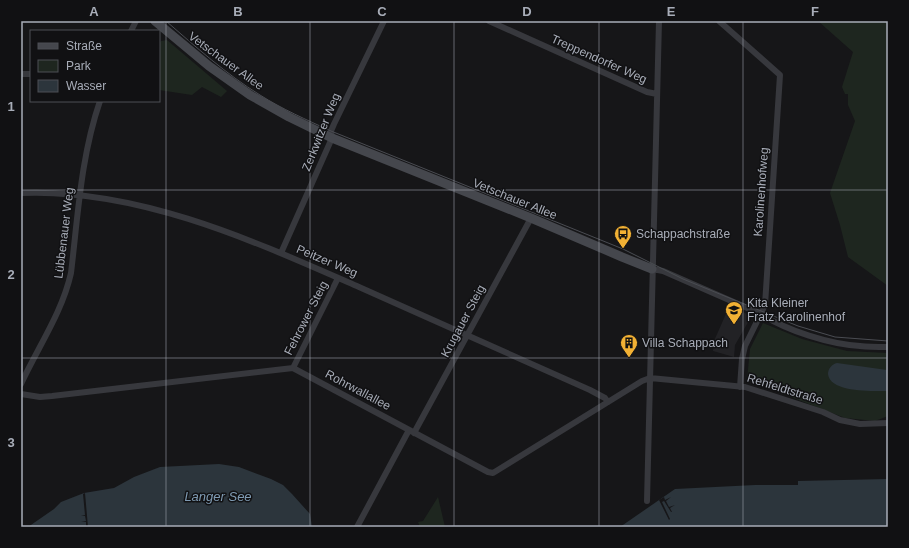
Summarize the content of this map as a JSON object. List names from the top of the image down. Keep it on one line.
{"streets":{"street":["Treppendorfer Weg","Vetschauer Allee","Zerkwitzer Weg","Karolinenhofweg","Lübbenauer Weg","Peitzer Weg","Fehrower Steig","Krugauer Steig","Rehfeldtstraße","Rohrwallallee"]},"crossings":[["Vetschauer Allee","Zerkwitzer Weg"],["Vetschauer Allee","Karolinenhofweg"],["Vetschauer Allee","Krugauer Steig"],["Zerkwitzer Weg","Peitzer Weg"],["Karolinenhofweg","Rehfeldtstraße"],["Lübbenauer Weg","Peitzer Weg"],["Peitzer Weg","Fehrower Steig"],["Peitzer Weg","Krugauer Steig"],["Peitzer Weg","Rohrwallallee"],["Fehrower Steig","Rohrwallallee"],["Krugauer Steig","Rohrwallallee"],["Rehfeldtstraße","Rohrwallallee"]],"water":["Langer See"],"places":{"bus stop":["Schappachstraße"],"school or university":["Kita Kleiner Fratz Karolinenhof"],"building":["Villa Schappach"]},"legend":["Straße","Park","Wasser"],"grid":{"columns":["A","B","C","D","E","F"],"rows":["1","2","3"]}}
